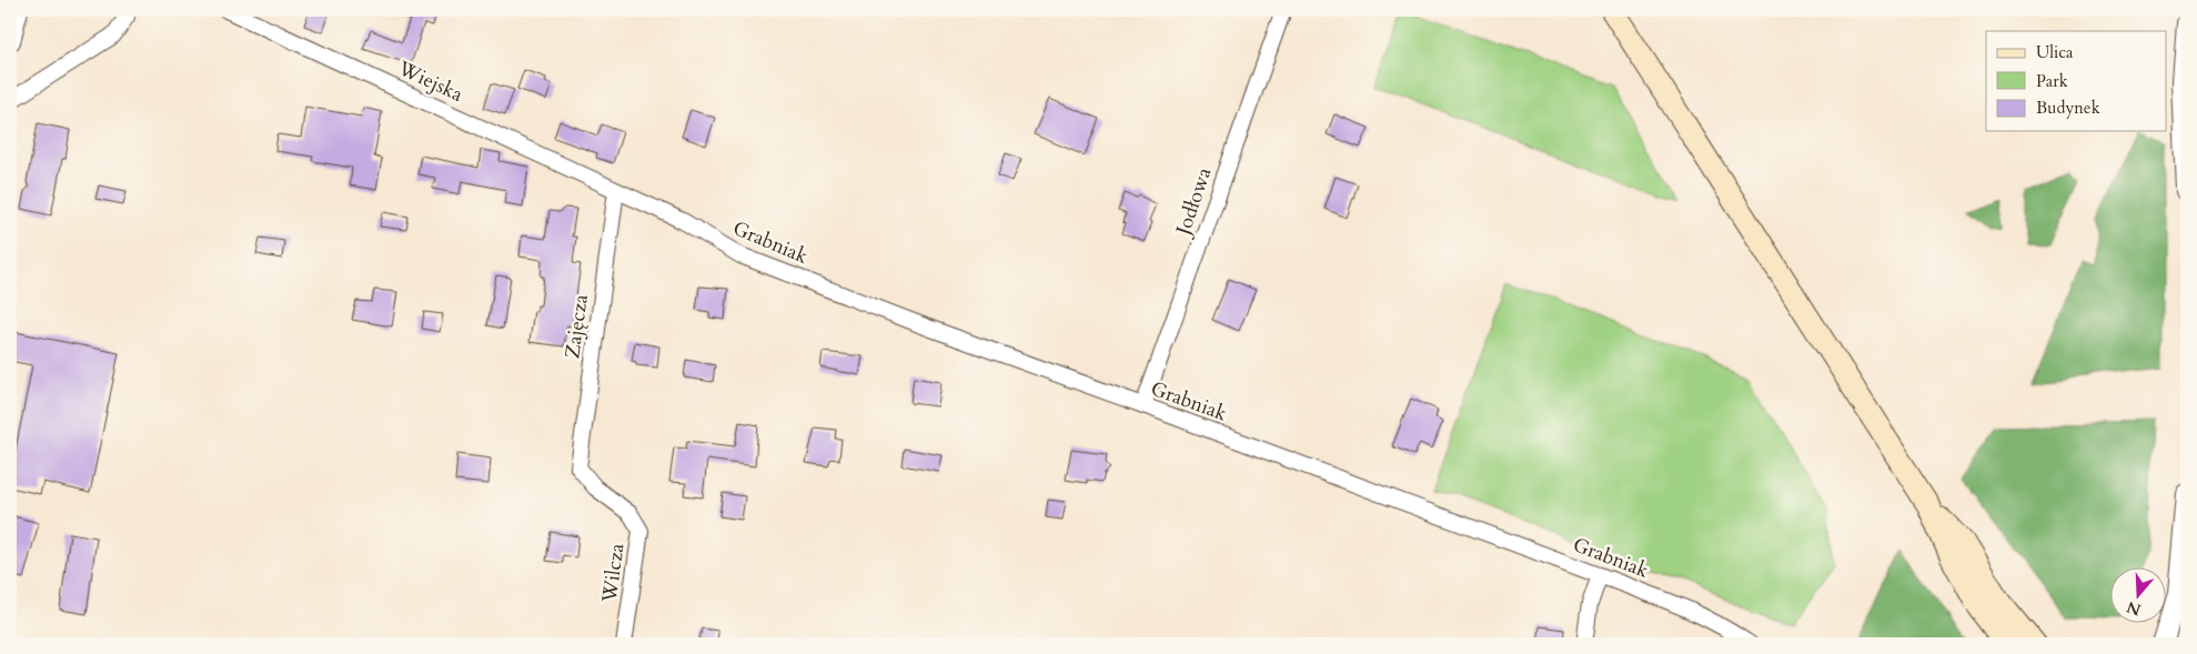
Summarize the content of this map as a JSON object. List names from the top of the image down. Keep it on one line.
{"streets":{"street":["Wiejska","Jodłowa","Grabniak","Zajęcza","Wilcza"]},"crossings":[["Wiejska","Grabniak"],["Wiejska","Zajęcza"],["Jodłowa","Grabniak"],["Grabniak","Zajęcza"],["Zajęcza","Wilcza"]],"legend":["Ulica","Park","Budynek"],"north":"bottom"}
